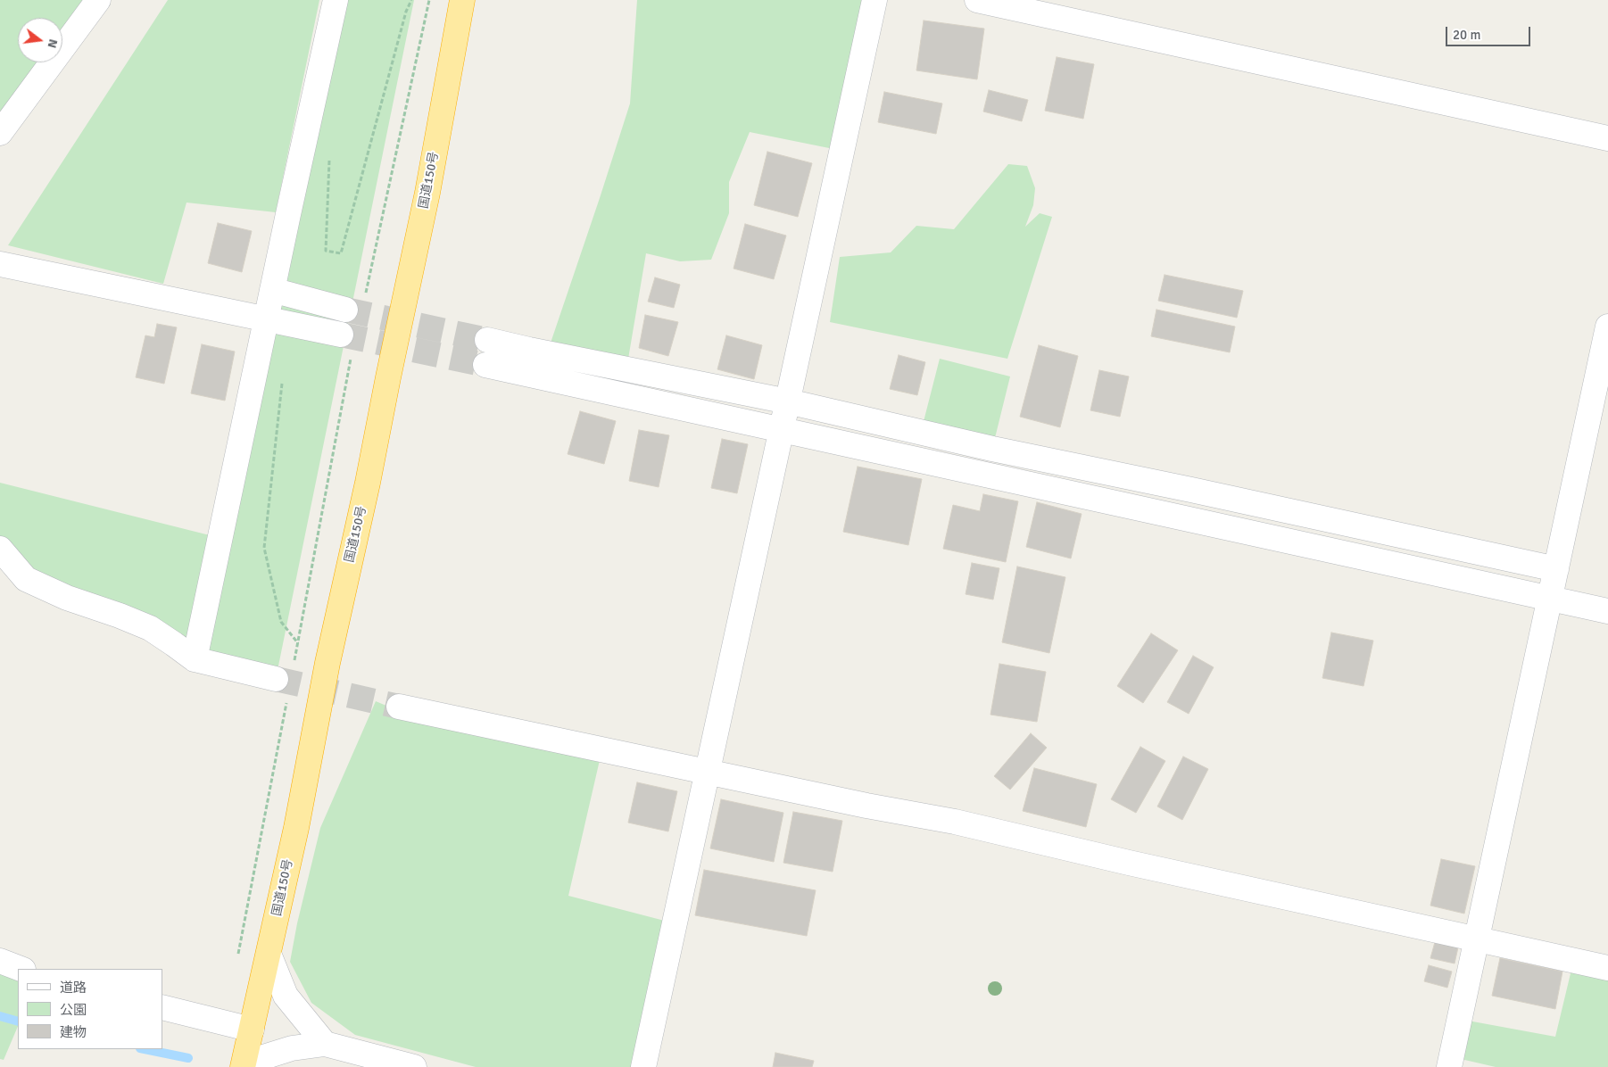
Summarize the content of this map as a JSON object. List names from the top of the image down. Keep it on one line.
{"streets":{"highway":["国道150号"]},"legend":["道路","公園","建物"],"scale_bar":"20 m","north":"right"}
